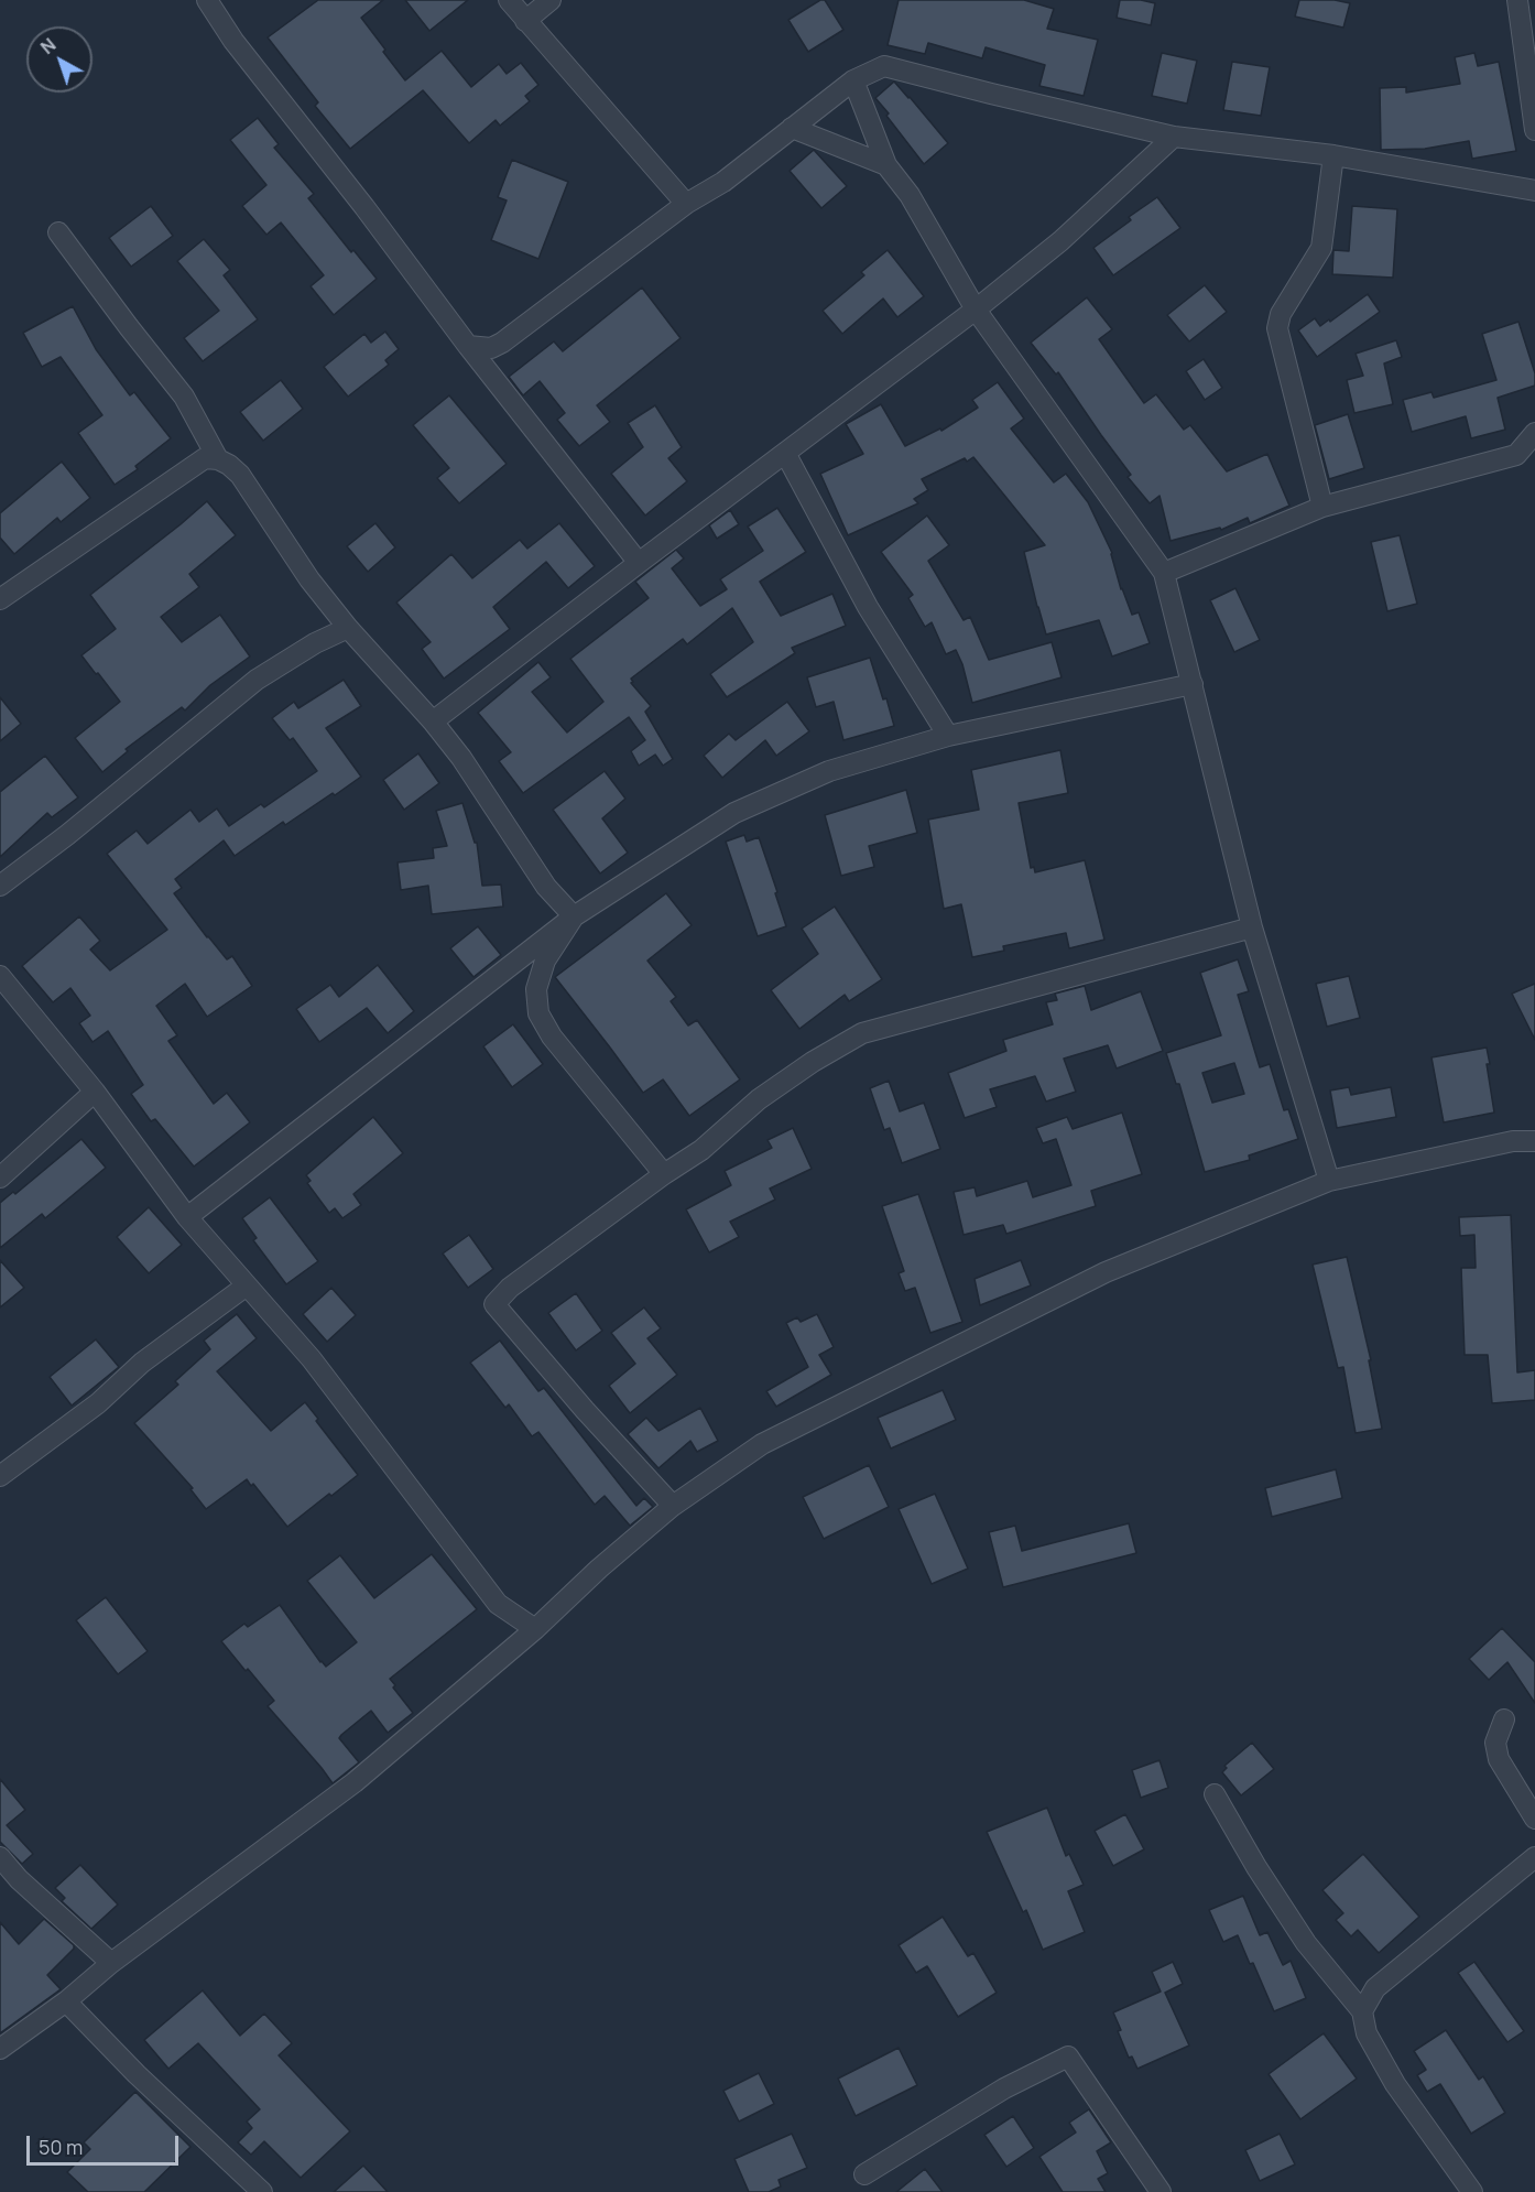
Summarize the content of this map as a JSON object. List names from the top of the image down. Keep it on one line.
{"scale_bar":"50 m","north":"top left"}
